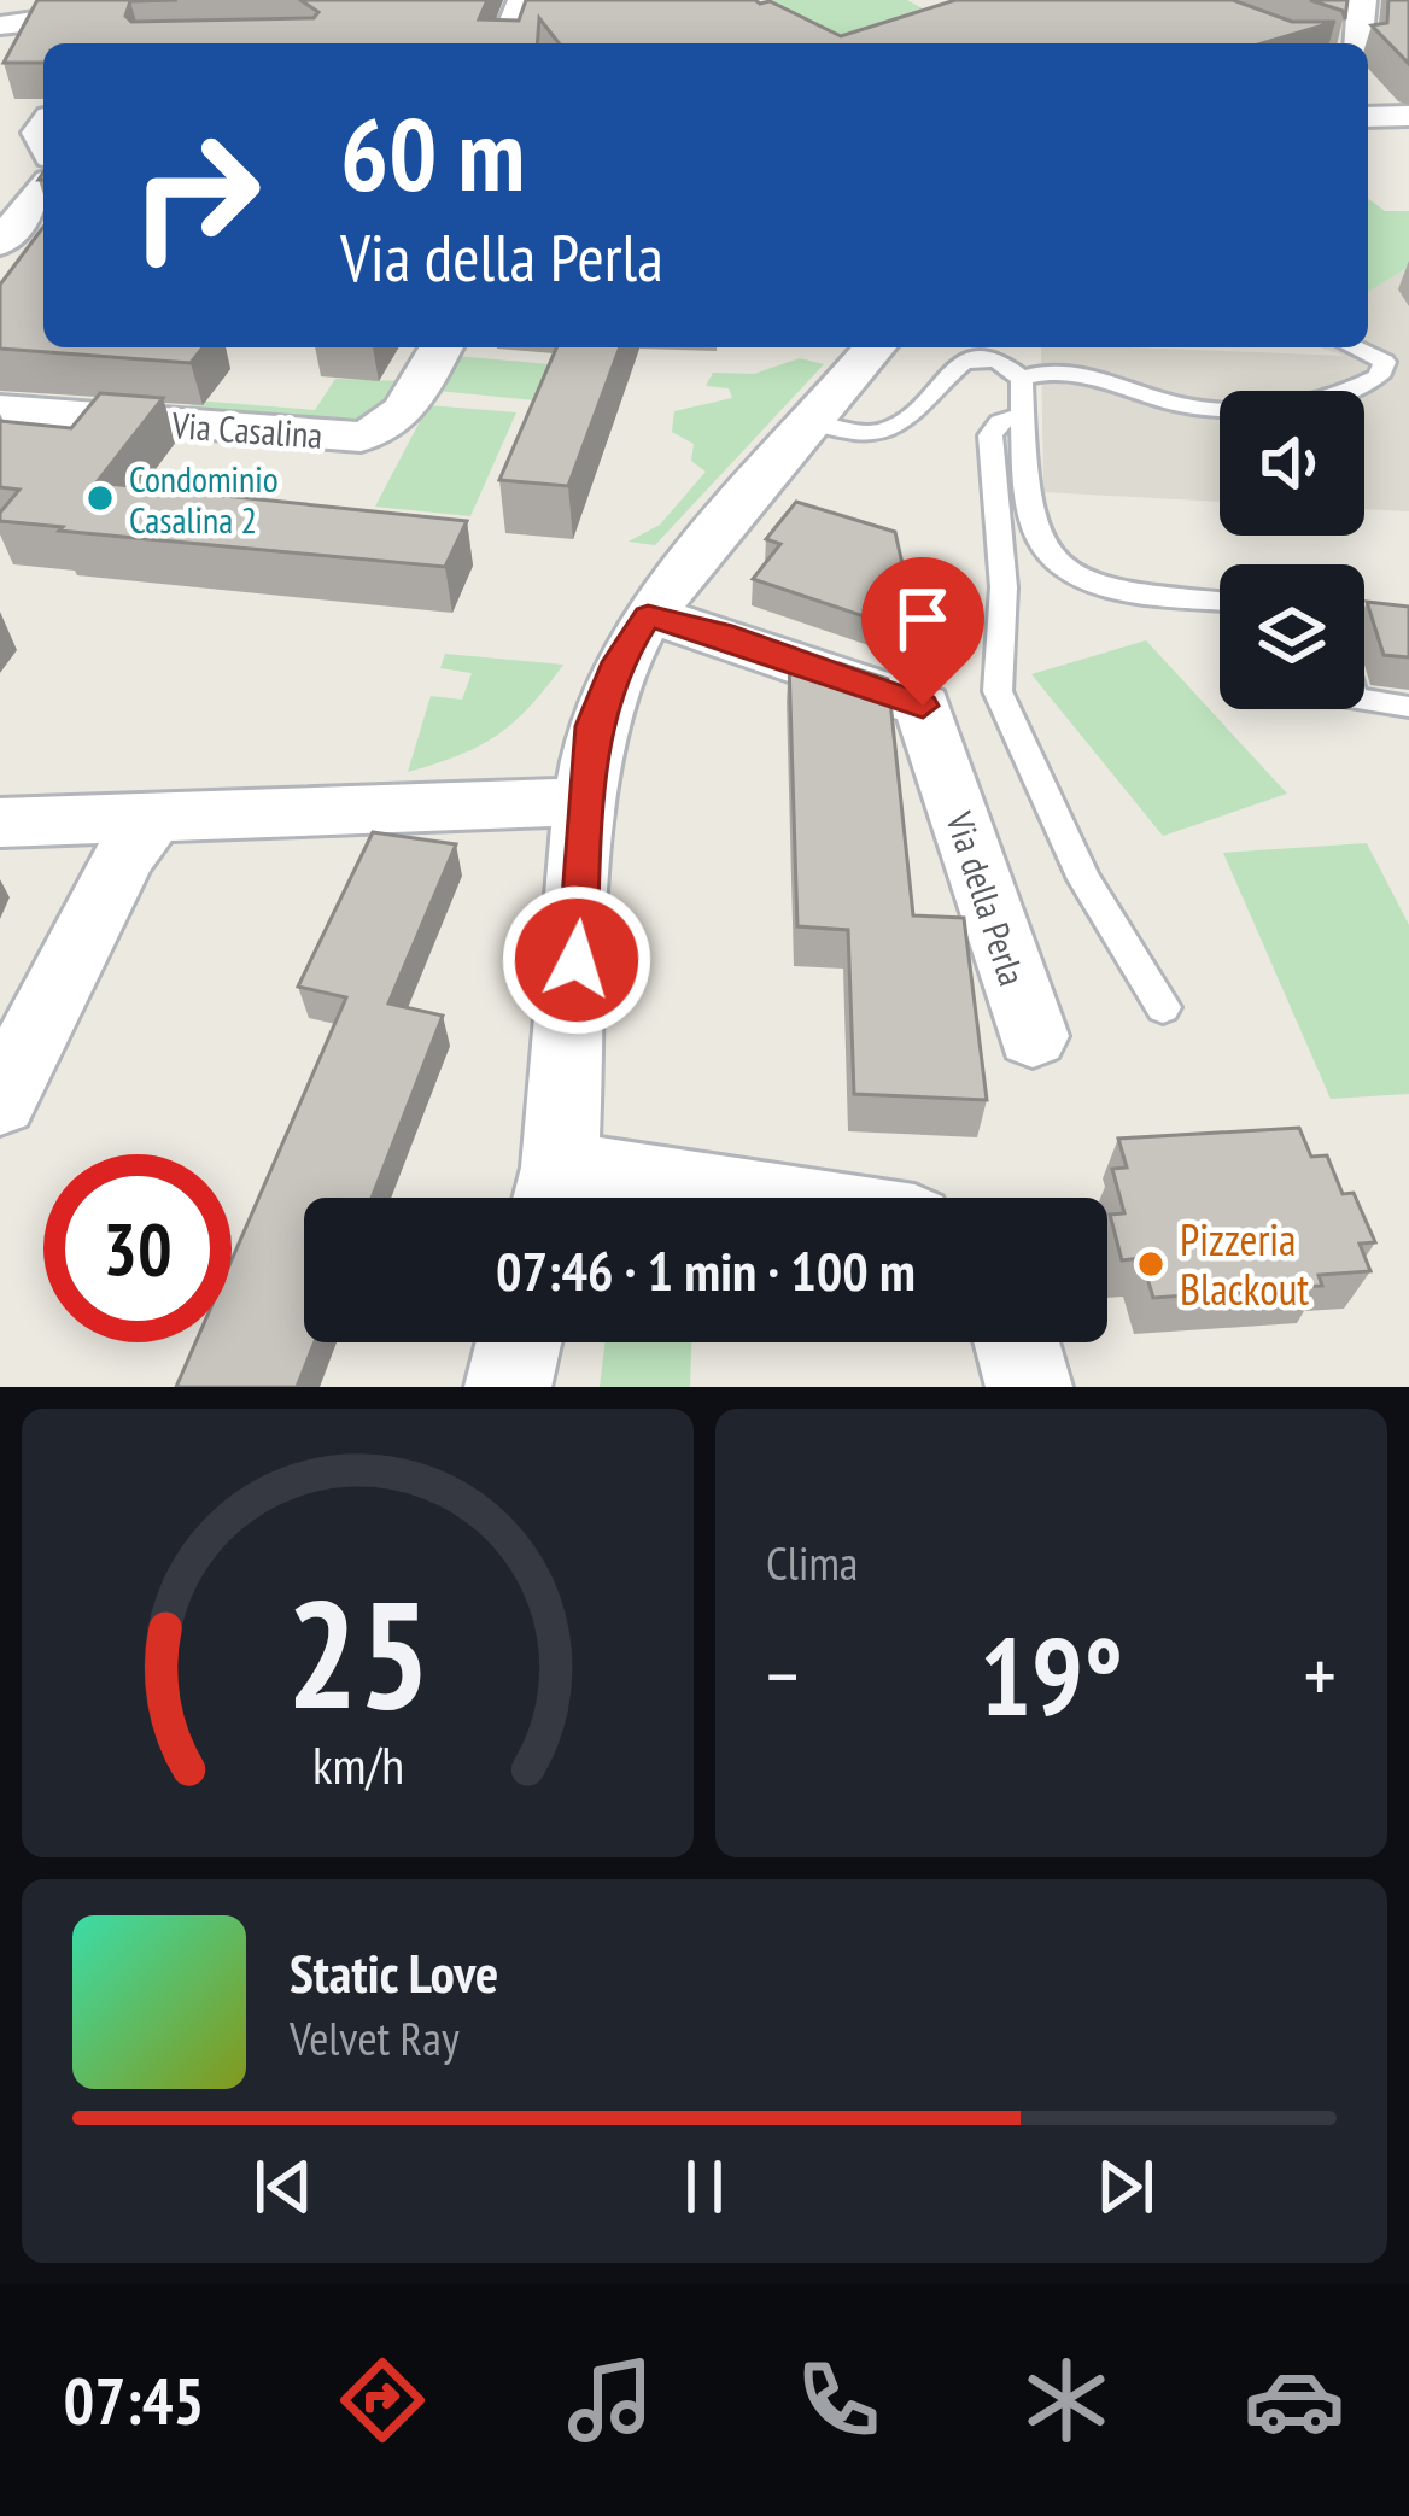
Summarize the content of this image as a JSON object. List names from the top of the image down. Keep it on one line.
{"streets":{"street":["Via Casalina","Via della Perla"]},"places":["Condominio Casalina 2","Pizzeria Blackout"],"page":{"turn":["60 m","Via della Perla"],"limit":"30","trip":"07:46 · 1 min · 100 m","tile":"Clima","heat":["−","19°","+"],"song":["Static Love","Velvet Ray"],"tabs":"07:45","gauge":["25","km/h"]}}
